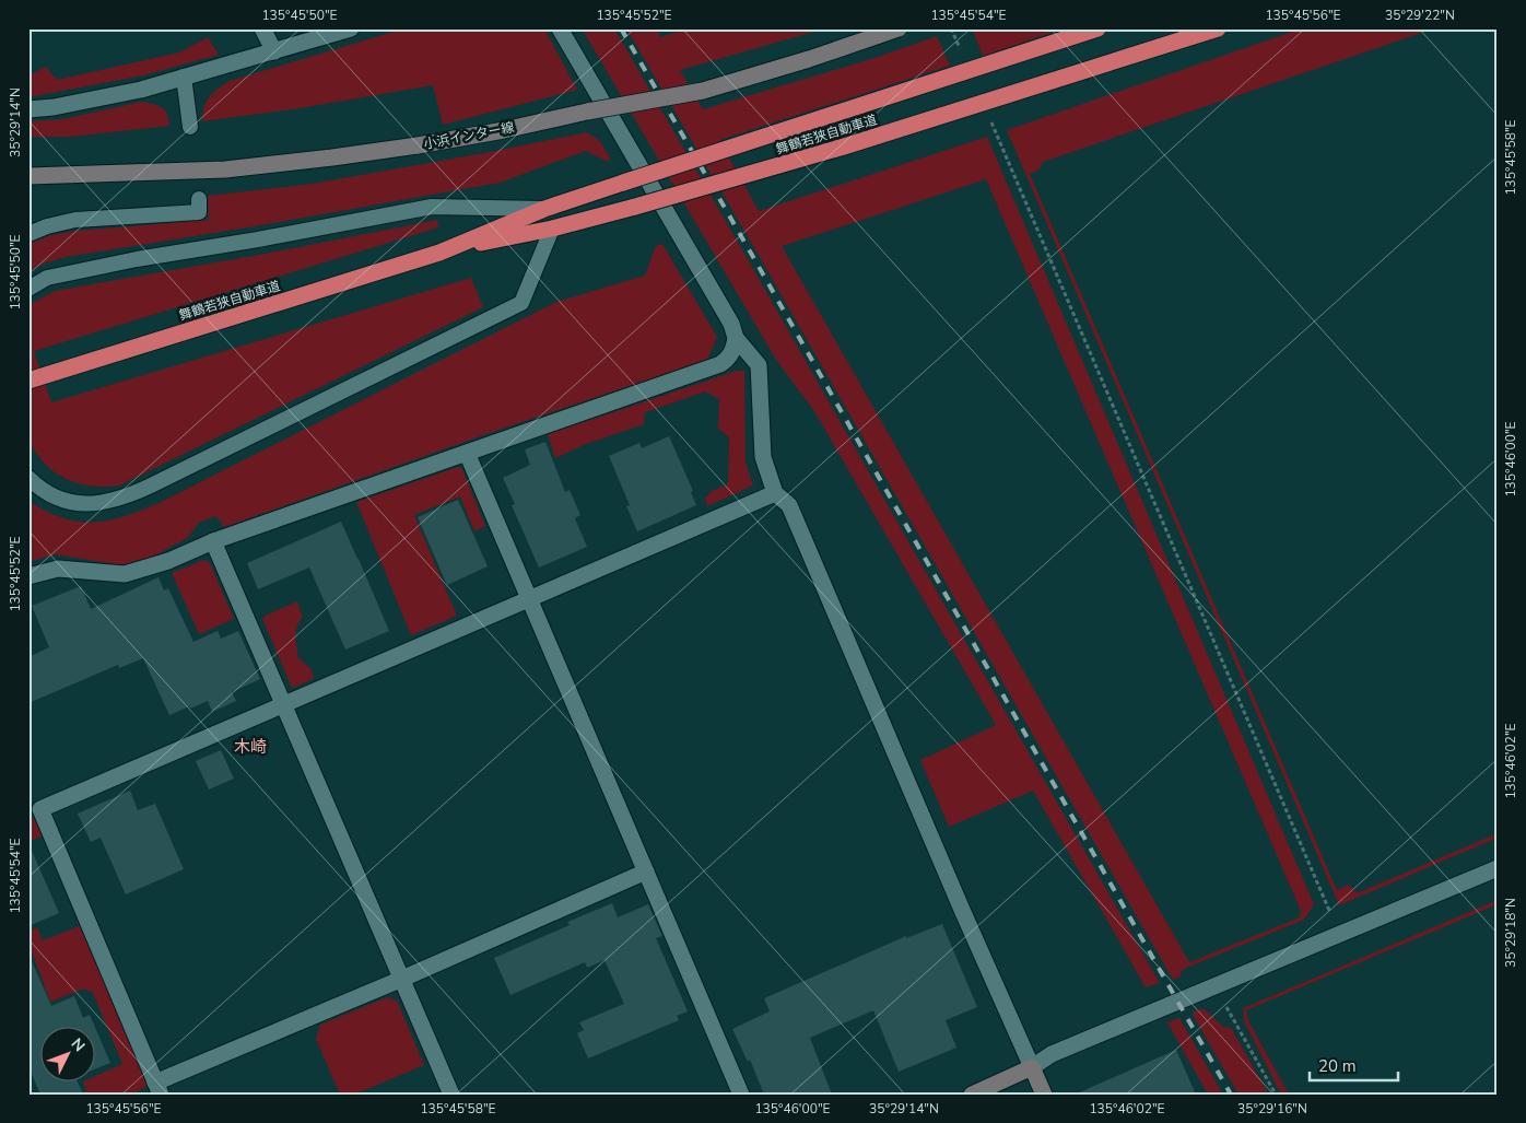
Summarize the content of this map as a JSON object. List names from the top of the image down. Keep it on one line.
{"streets":{"highway":["舞鶴若狭自動車道"],"main road":["小浜インター線"]},"districts":["木崎"],"scale_bar":"20 m","north":"top right","coordinates":["135°45'50\"E","135°45'52\"E","135°45'54\"E","135°45'56\"E","35°29'22\"N","35°29'14\"N","135°45'58\"E","135°46'00\"E","135°46'02\"E","35°29'18\"N","35°29'16\"N"]}
